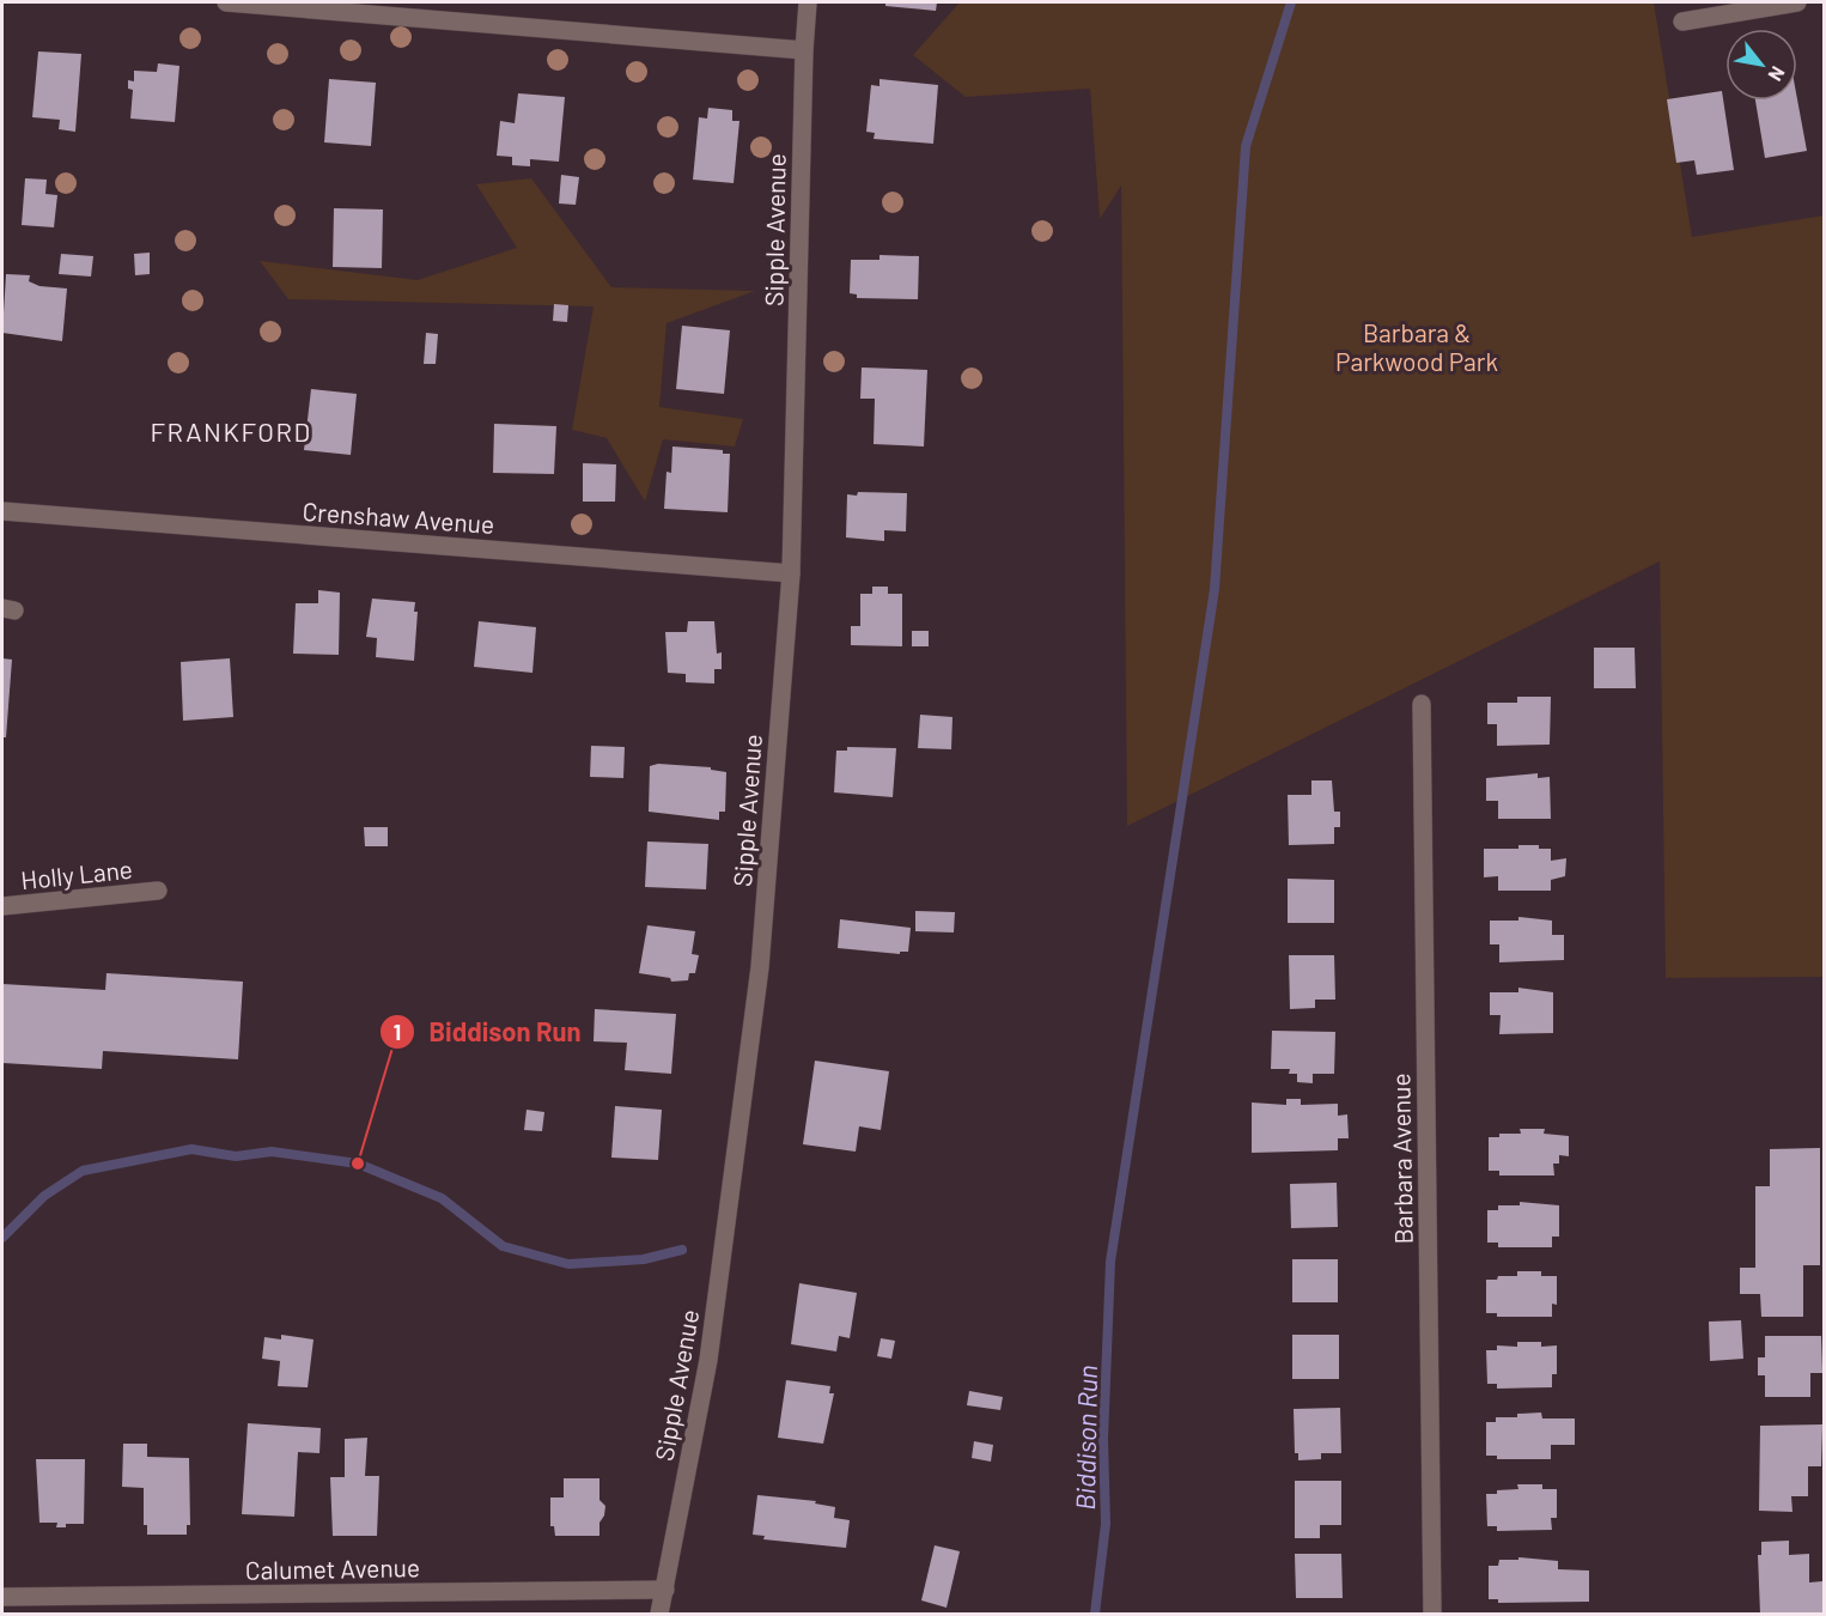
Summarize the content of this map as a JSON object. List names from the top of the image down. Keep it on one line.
{"streets":{"street":["Sipple Avenue","Crenshaw Avenue","Holly Lane","Barbara Avenue","Calumet Avenue"]},"crossings":[["Sipple Avenue","Crenshaw Avenue"],["Sipple Avenue","Calumet Avenue"]],"districts":["FRANKFORD"],"water":["Biddison Run"],"parks":["Barbara & Parkwood Park"],"places":["Biddison Run"],"north":"bottom right"}
